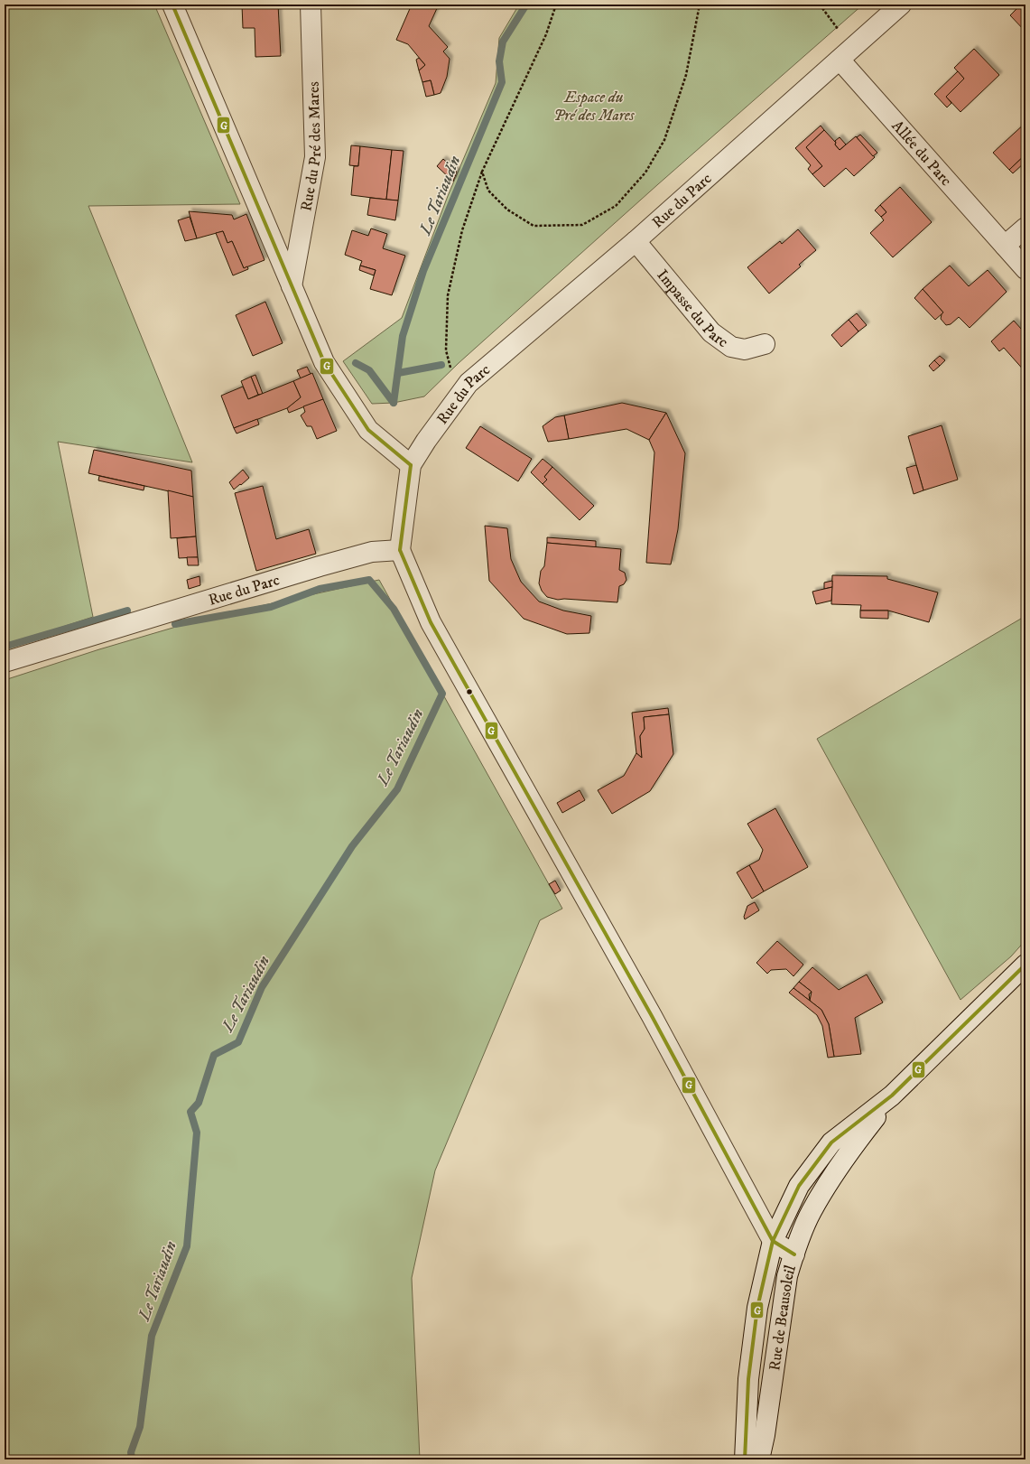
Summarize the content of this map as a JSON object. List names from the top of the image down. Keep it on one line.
{"streets":{"street":["Rue du Pré des Mares","Allée du Parc","Rue du Parc","Impasse du Parc","Rue de Beausoleil"]},"crossings":[["Allée du Parc","Rue du Parc"],["Rue du Parc","Impasse du Parc"]],"water":["Le Tariaudin"],"parks":["Espace du Pré des Mares"],"lines":["transit line G"]}
